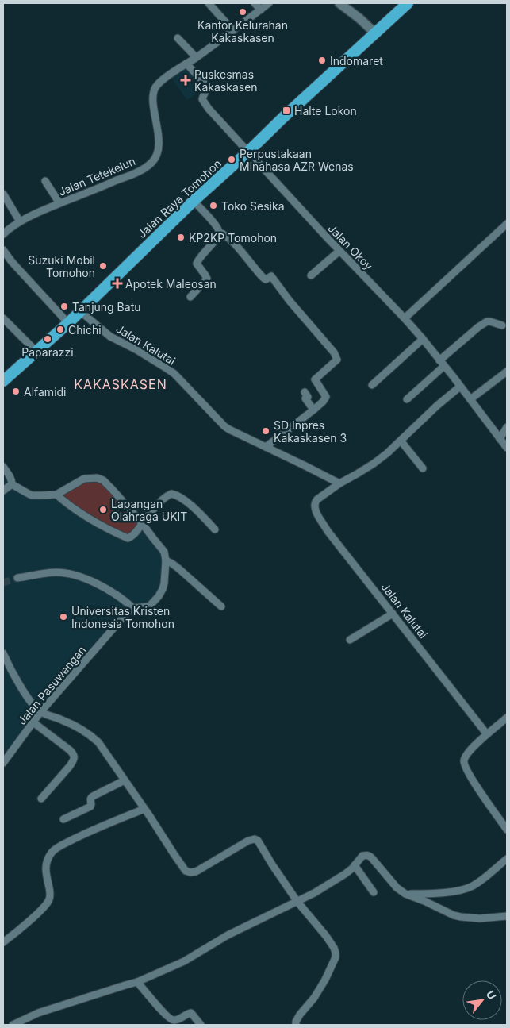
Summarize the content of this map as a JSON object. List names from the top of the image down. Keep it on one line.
{"streets":{"highway":["Jalan Raya Tomohon"],"street":["Jalan Tetekelun","Jalan Okoy","Jalan Kalutai","Jalan Pasuwengan"]},"crossings":[["Jalan Tetekelun","Jalan Okoy"],["Jalan Raya Tomohon","Jalan Okoy"],["Jalan Raya Tomohon","Jalan Kalutai"],["Jalan Okoy","Jalan Kalutai"]],"districts":["KAKASKASEN"],"places":{"other":["Kantor Kelurahan Kakaskasen","Indomaret","Perpustakaan Minahasa AZR Wenas","Toko Sesika","KP2KP Tomohon","Suzuki Mobil Tomohon","Tanjung Batu","Chichi","Paparazzi","Alfamidi","SD Inpres Kakaskasen 3","Lapangan Olahraga UKIT","Universitas Kristen Indonesia Tomohon"],"health":["Puskesmas Kakaskasen","Apotek Maleosan"],"transit":["Halte Lokon"]},"north":"top right"}
